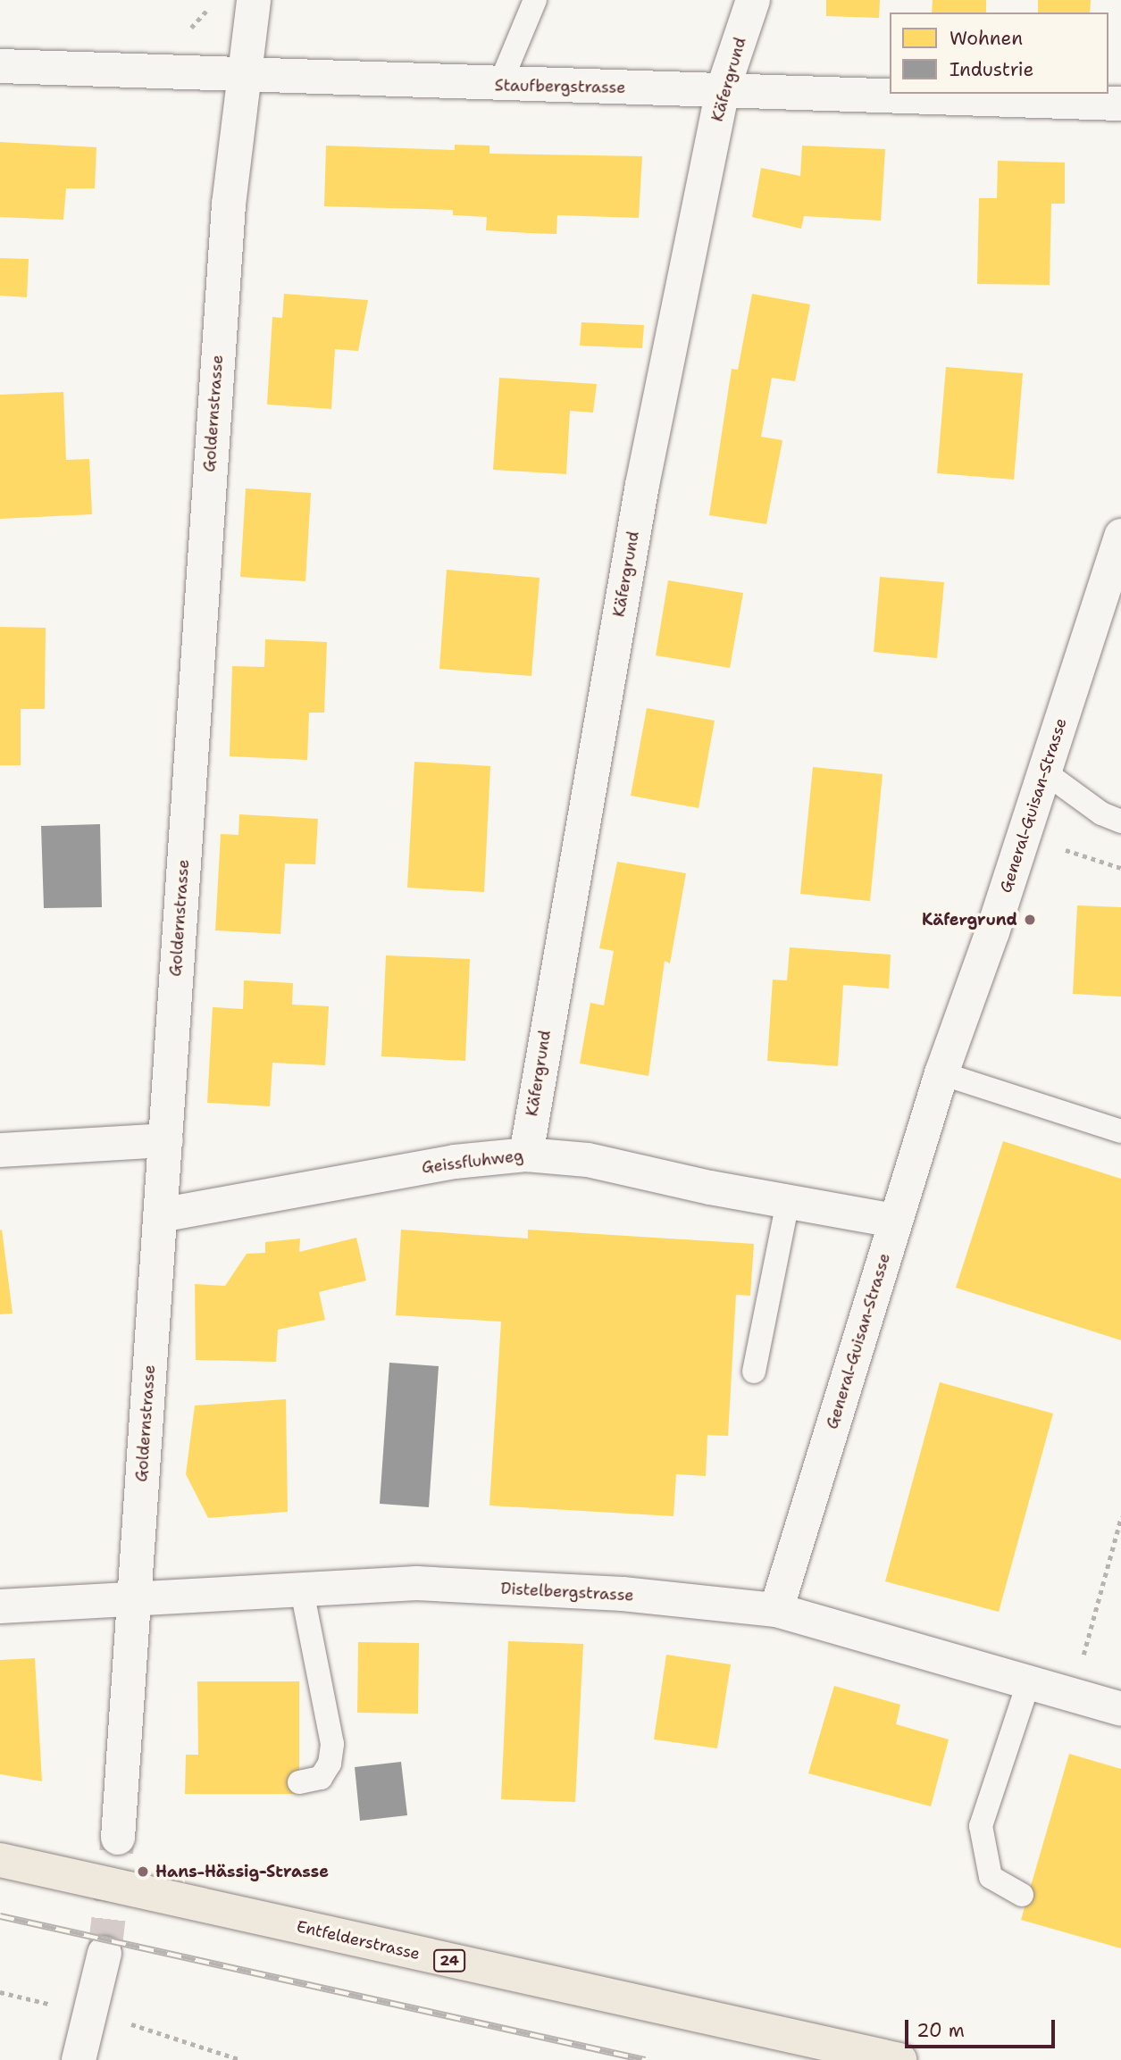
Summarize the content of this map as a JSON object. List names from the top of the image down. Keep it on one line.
{"streets":{"main road":["Entfelderstrasse","24"],"street":["Käfergrund","Staufbergstrasse","Goldernstrasse","General-Guisan-Strasse","Geissfluhweg","Distelbergstrasse"]},"crossings":[["Käfergrund","Staufbergstrasse"],["Käfergrund","Geissfluhweg"],["Staufbergstrasse","Goldernstrasse"],["Goldernstrasse","Geissfluhweg"],["Goldernstrasse","Distelbergstrasse"],["General-Guisan-Strasse","Geissfluhweg"],["General-Guisan-Strasse","Distelbergstrasse"]],"places":["Käfergrund","Hans-Hässig-Strasse"],"legend":["Wohnen","Industrie"],"scale_bar":"20 m"}
